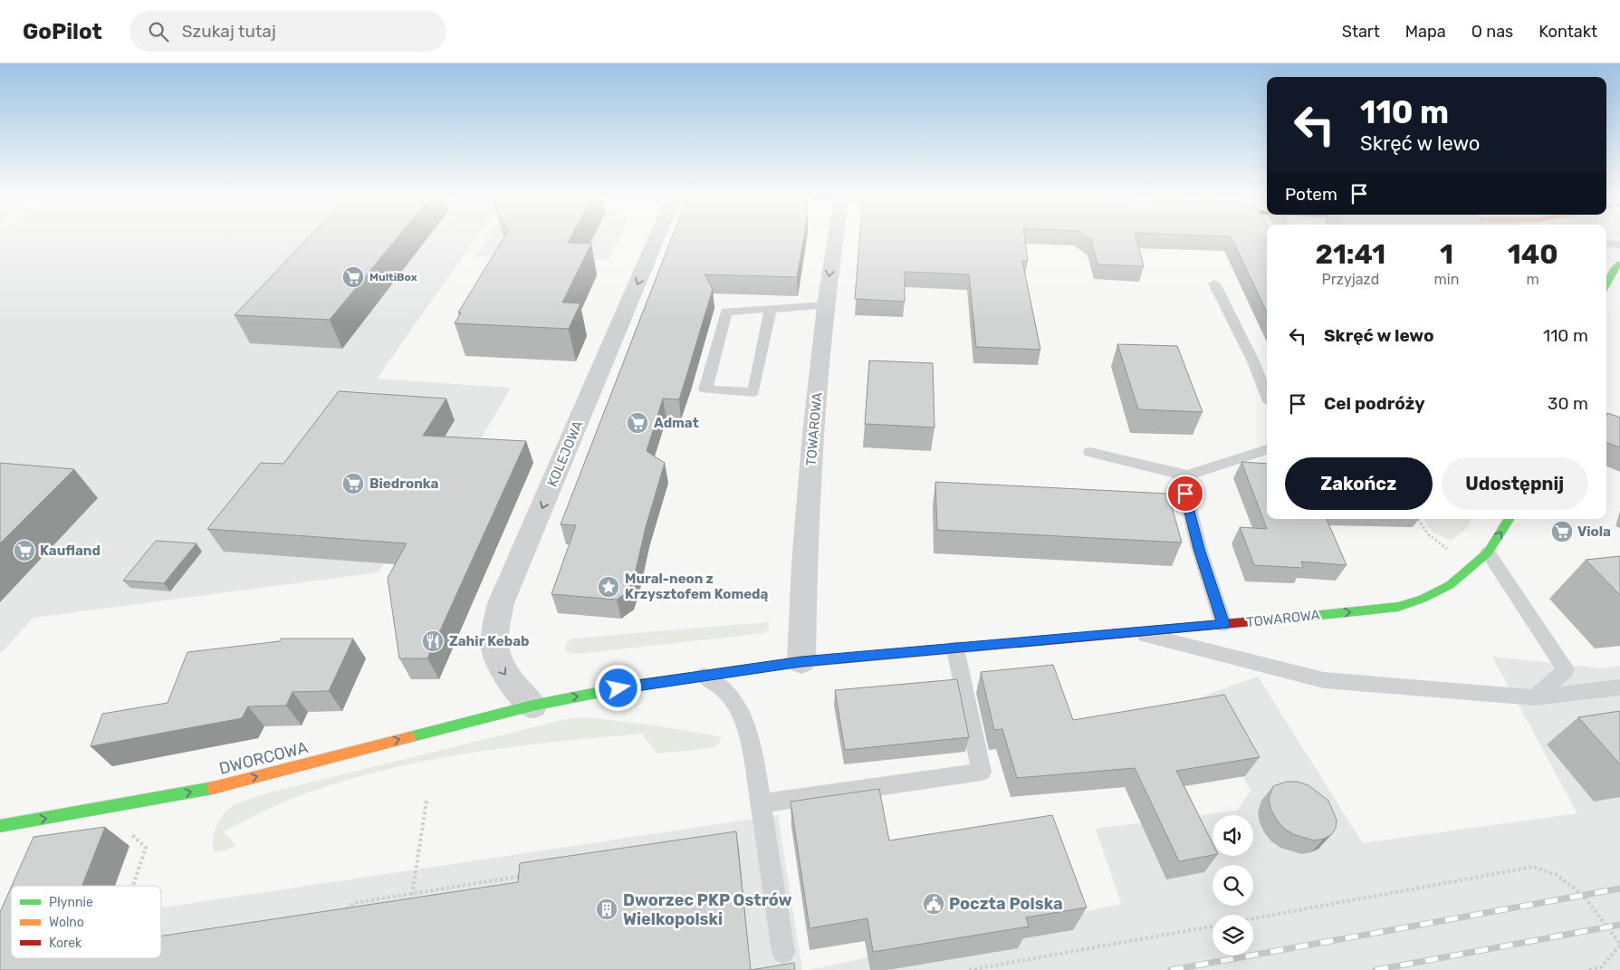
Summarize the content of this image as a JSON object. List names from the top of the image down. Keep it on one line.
{"streets":{"main road":["TOWAROWA","DWORCOWA"],"street":["KOLEJOWA"]},"crossings":[["TOWAROWA","KOLEJOWA"],["TOWAROWA","DWORCOWA"],["KOLEJOWA","DWORCOWA"]],"one_way":["KOLEJOWA","DWORCOWA"],"places":{"supermarket":["MultiBox","Admat","Biedronka","Viola","Kaufland"],"place":["Mural-neon z Krzysztofem Komedą"],"restaurant":["Zahir Kebab"],"public building":["Poczta Polska"],"building":["Dworzec PKP Ostrów Wielkopolski"]},"legend":["Płynnie","Wolno","Korek"],"page":{"header":"GoPilot","search":"Szukaj tutaj","nav":["Start","Mapa","O nas","Kontakt"],"turn":["110 m","Skręć w lewo"],"then":"Potem","eta":["21:41","Przyjazd","1","min","140","m"],"list":[{"name":"Skręć w lewo","value":"110 m"},{"name":"Cel podróży","value":"30 m"}],"buttons":["Zakończ","Udostępnij"]}}
